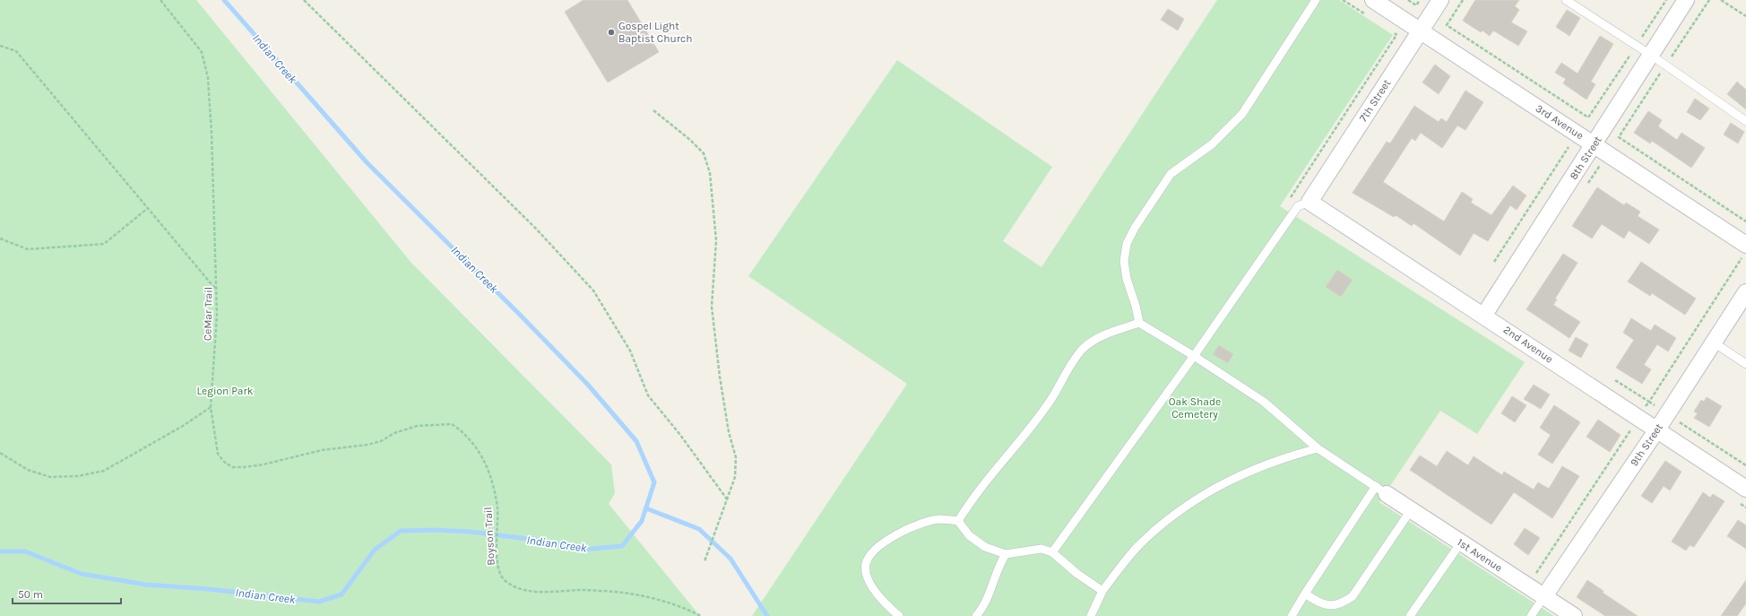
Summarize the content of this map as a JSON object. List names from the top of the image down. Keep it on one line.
{"streets":{"street":["7th Street","3rd Avenue","8th Street","2nd Avenue","9th Street","1st Avenue"],"path":["CeMar Trail","Boyson Trail"]},"crossings":[["7th Street","3rd Avenue"],["7th Street","2nd Avenue"],["3rd Avenue","8th Street"],["8th Street","2nd Avenue"],["CeMar Trail","Boyson Trail"],["2nd Avenue","9th Street"],["9th Street","1st Avenue"]],"water":["Indian Creek"],"parks":["Legion Park","Oak Shade Cemetery"],"places":["Gospel Light Baptist Church"],"scale_bar":"50 m"}
